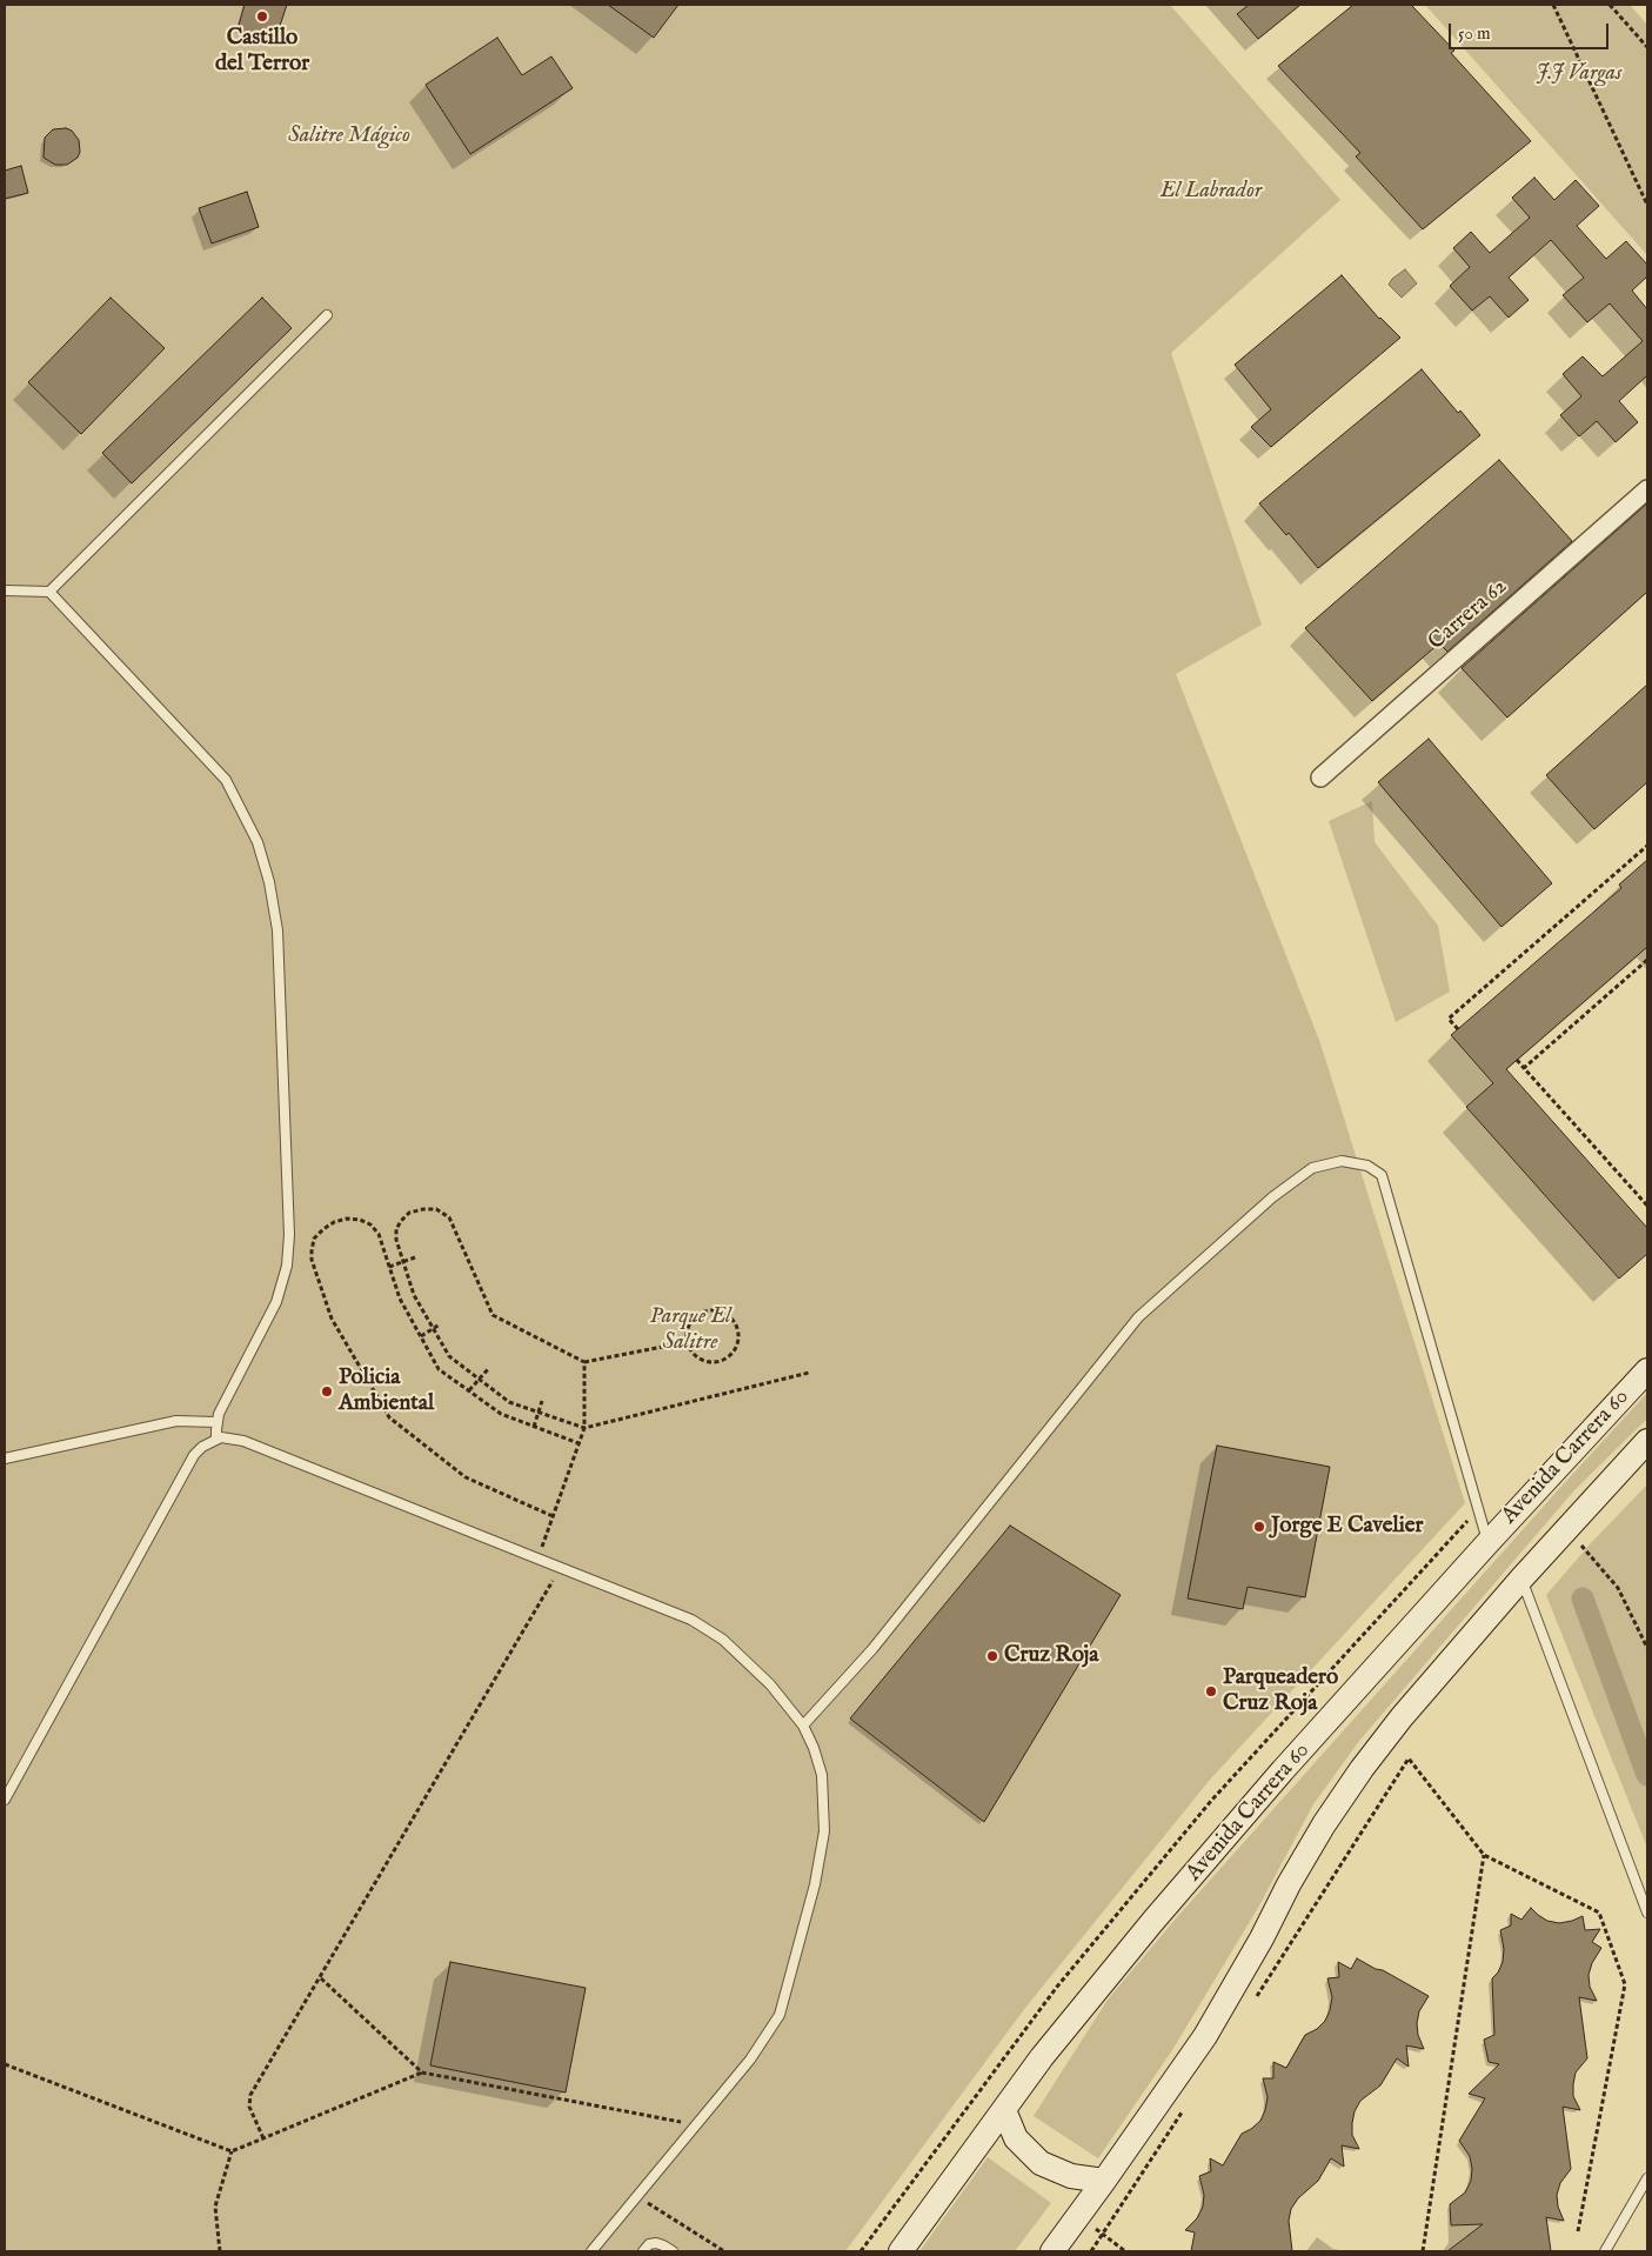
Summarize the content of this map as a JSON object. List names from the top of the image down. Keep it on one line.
{"streets":{"main road":["Avenida Carrera 60"],"street":["Carrera 62"]},"parks":["J.J Vargas","Salitre Mágico","El Labrador","Parque El Salitre"],"places":["Castillo del Terror","Policia Ambiental","Jorge E Cavelier","Cruz Roja","Parqueadero Cruz Roja"],"scale_bar":"50 m"}
